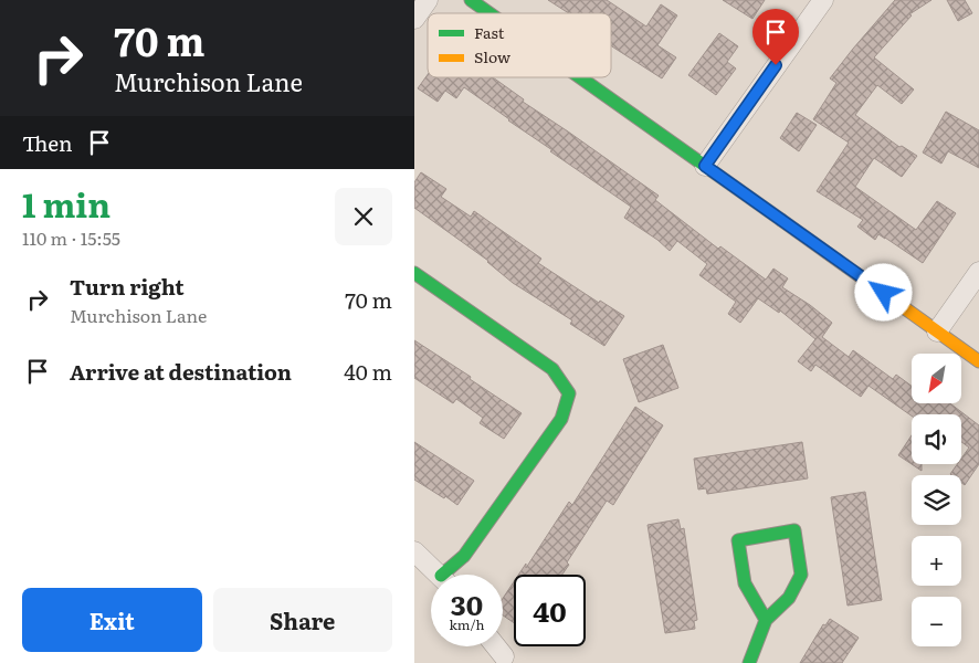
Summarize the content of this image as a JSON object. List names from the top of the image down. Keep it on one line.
{"legend":["Fast","Slow"],"north":"bottom left","page":{"turn":["70 m","Murchison Lane"],"then":"Then","heading":["1 min","110 m · 15:55"],"list":[{"name":"Turn right","note":"Murchison Lane","value":"70 m"},{"name":"Arrive at destination","value":"40 m"}],"map_buttons":["+","−"],"speed":"30 km/h","limit":"40","buttons":["Exit","Share"]}}
